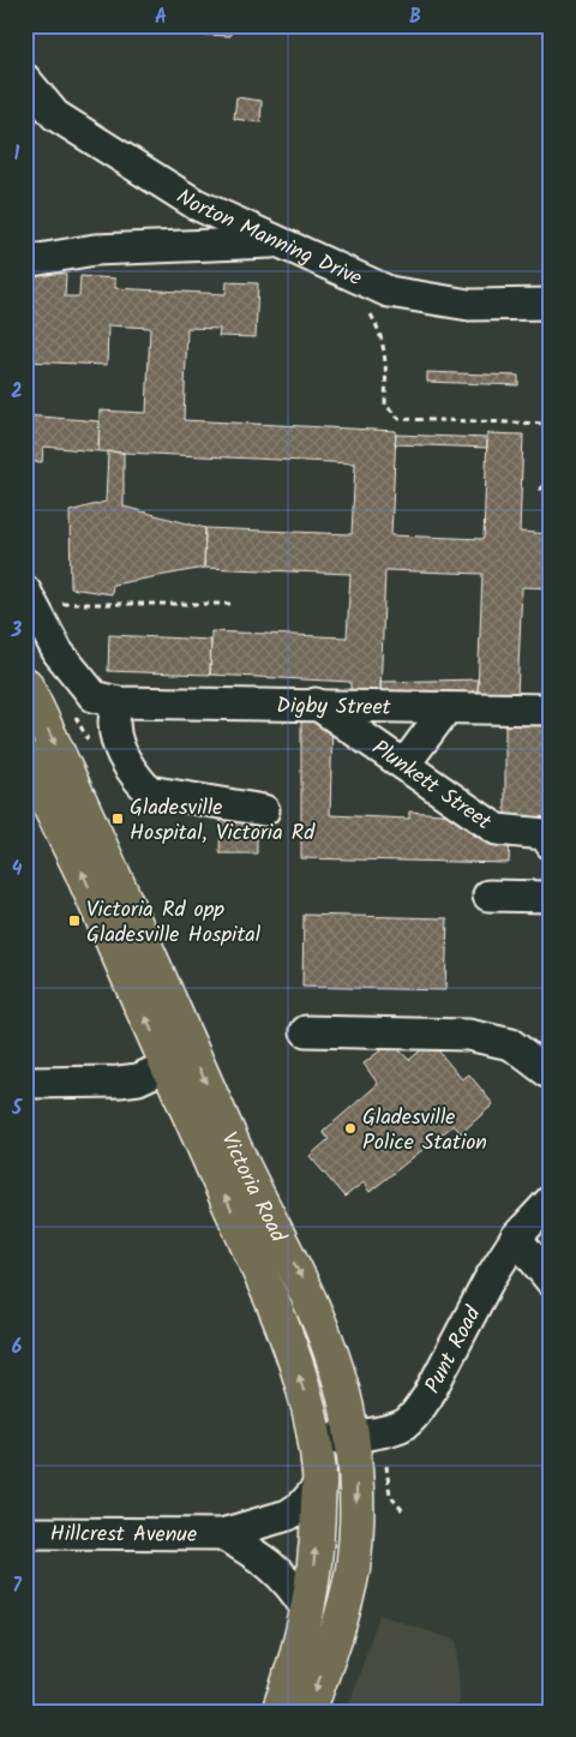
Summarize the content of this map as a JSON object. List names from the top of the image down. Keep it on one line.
{"streets":{"highway":["Victoria Road"],"street":["Norton Manning Drive","Digby Street","Plunkett Street","Punt Road","Hillcrest Avenue"]},"crossings":[["Digby Street","Plunkett Street"],["Victoria Road","Punt Road"]],"places":{"transit":["Gladesville Hospital, Victoria Rd","Victoria Rd opp Gladesville Hospital"],"other":["Gladesville Police Station"]},"grid":{"columns":["A","B"],"rows":["1","2","3","4","5","6","7"]}}
